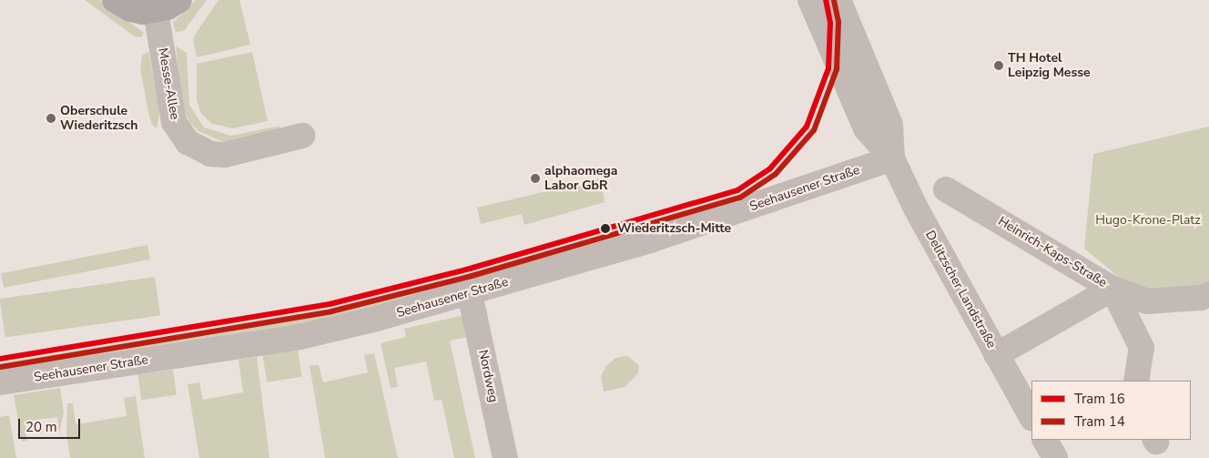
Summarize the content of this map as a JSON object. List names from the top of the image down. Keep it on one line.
{"streets":{"street":["Messe-Allee","Seehausener Straße","Heinrich-Kaps-Straße","Delitzscher Landstraße","Nordweg"]},"crossings":[["Seehausener Straße","Delitzscher Landstraße"],["Seehausener Straße","Nordweg"],["Heinrich-Kaps-Straße","Delitzscher Landstraße"]],"parks":["Hugo-Krone-Platz"],"places":["TH Hotel Leipzig Messe","Oberschule Wiederitzsch","alphaomega Labor GbR","Wiederitzsch-Mitte"],"lines":["tram line 16","tram line 14"],"legend":["Tram 16","Tram 14"],"scale_bar":"20 m"}
